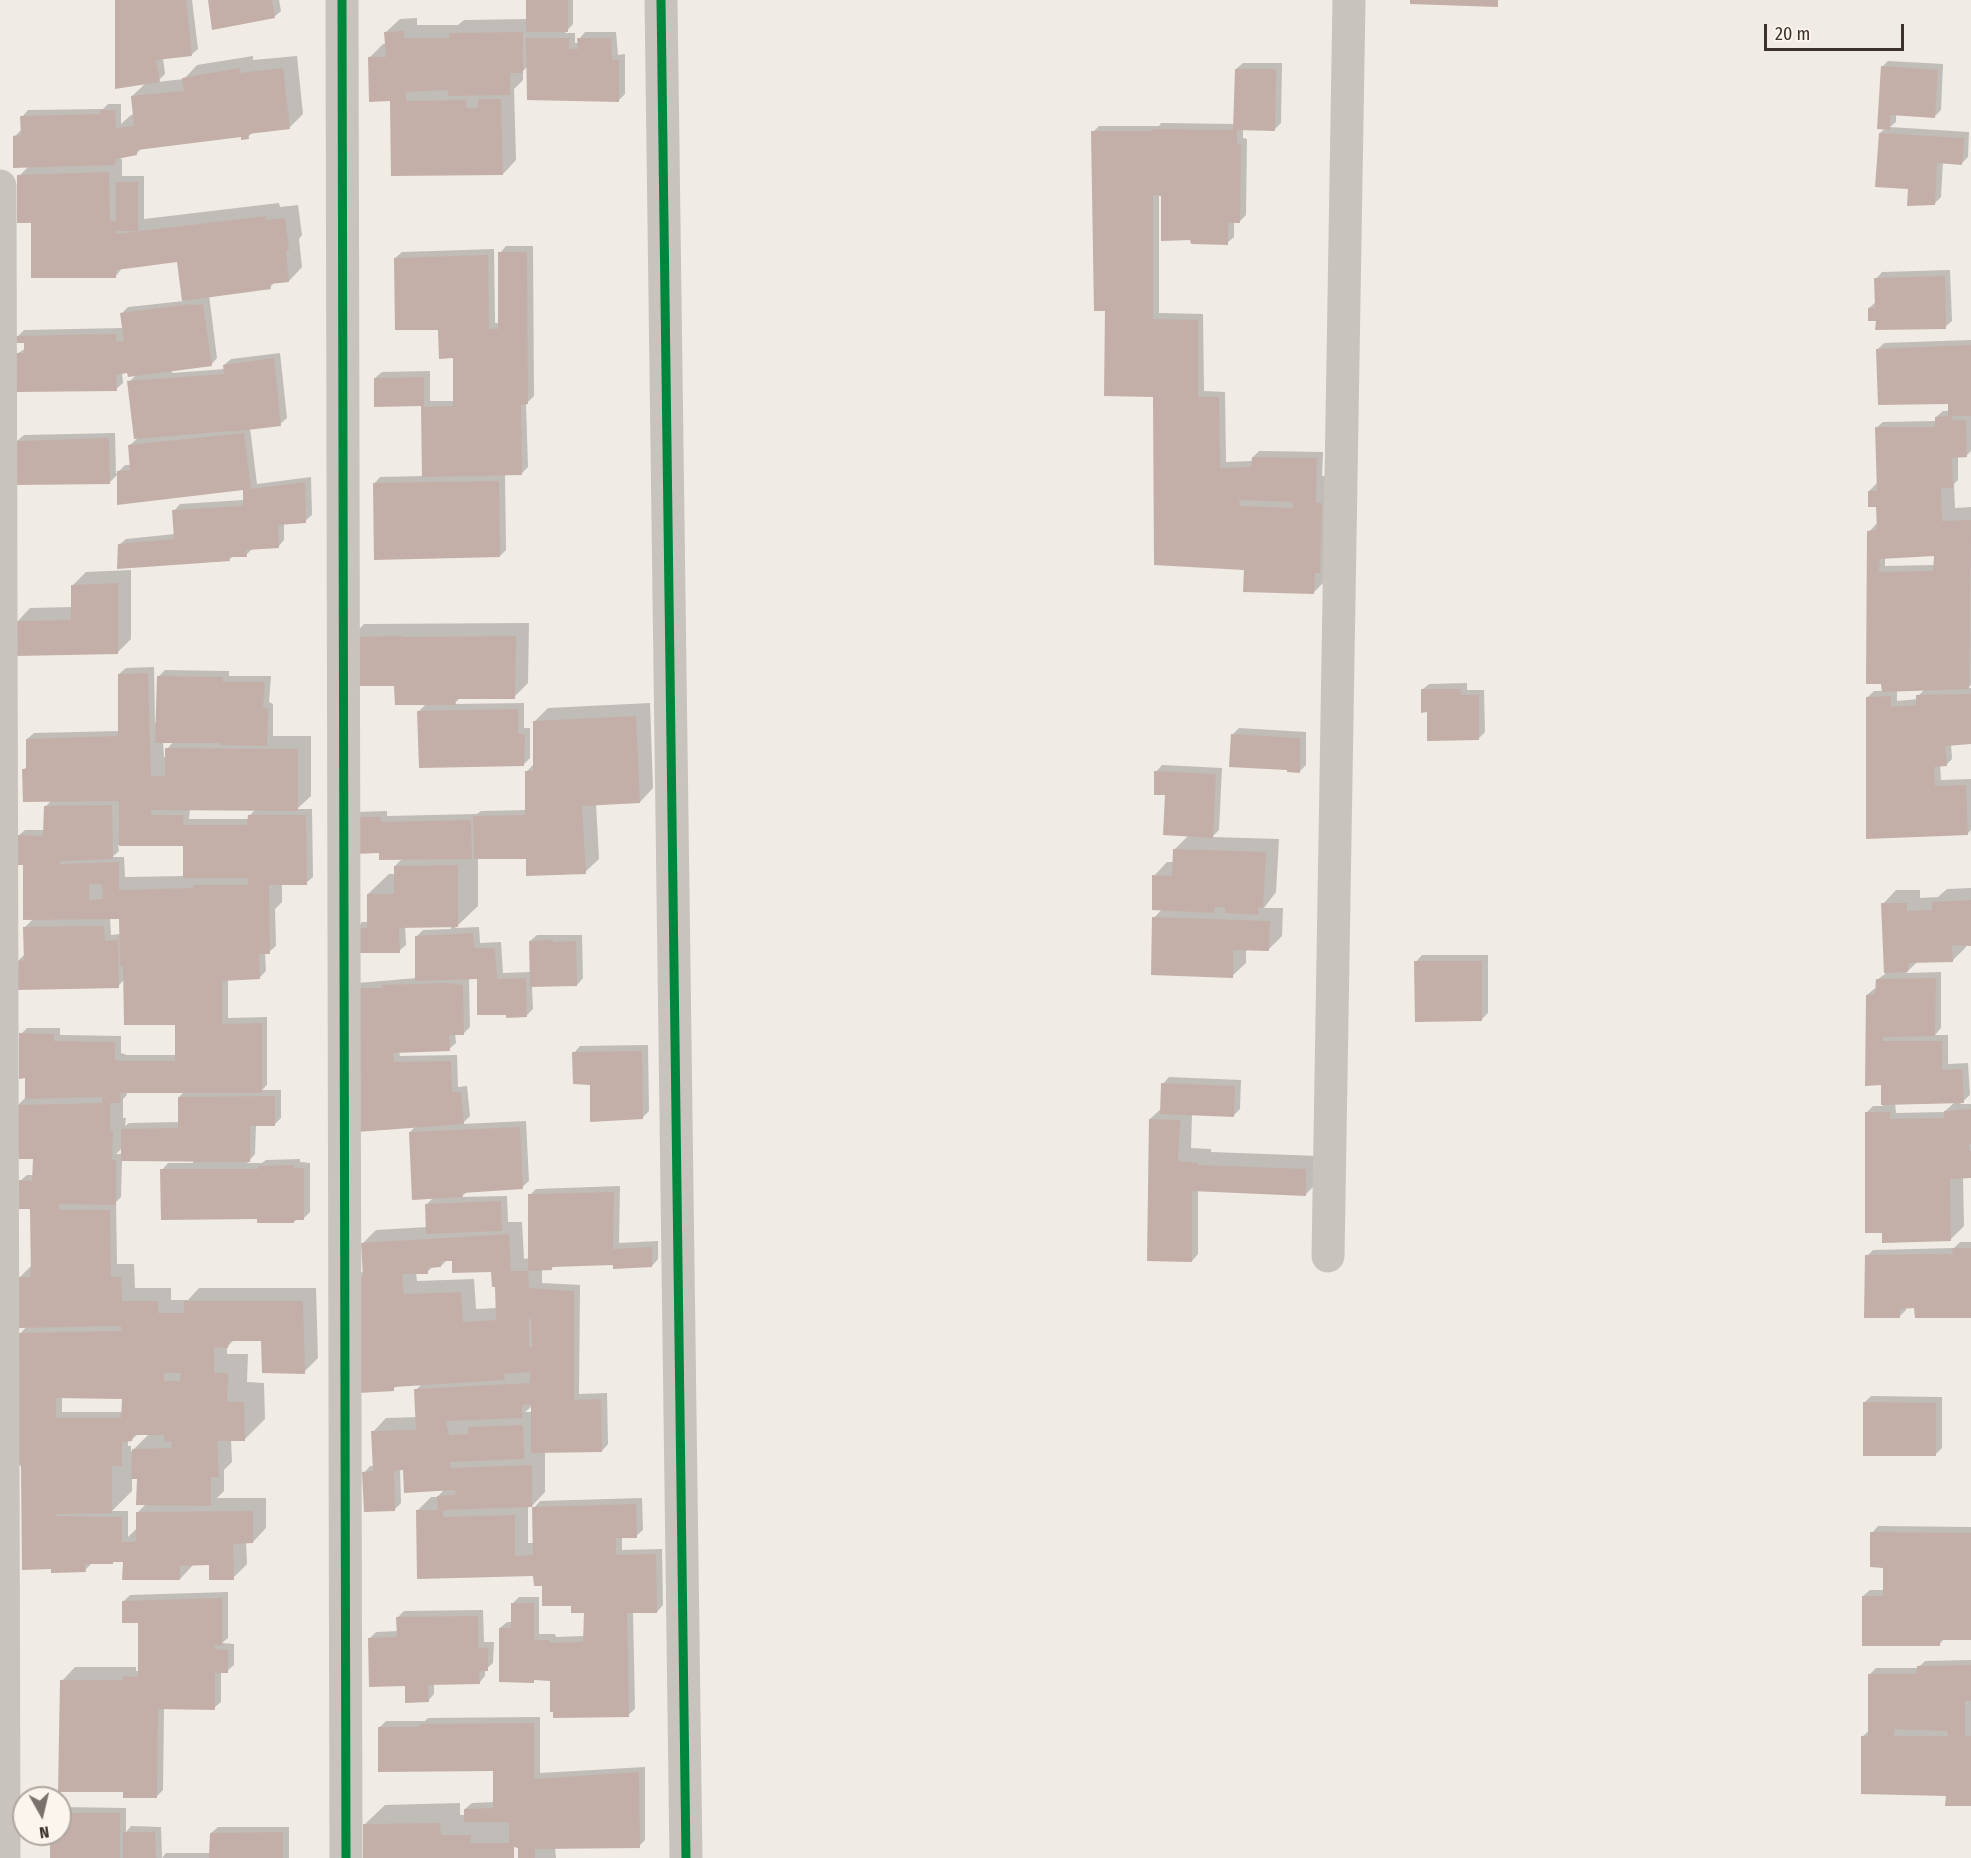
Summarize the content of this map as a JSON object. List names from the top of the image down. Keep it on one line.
{"scale_bar":"20 m","north":"bottom"}
